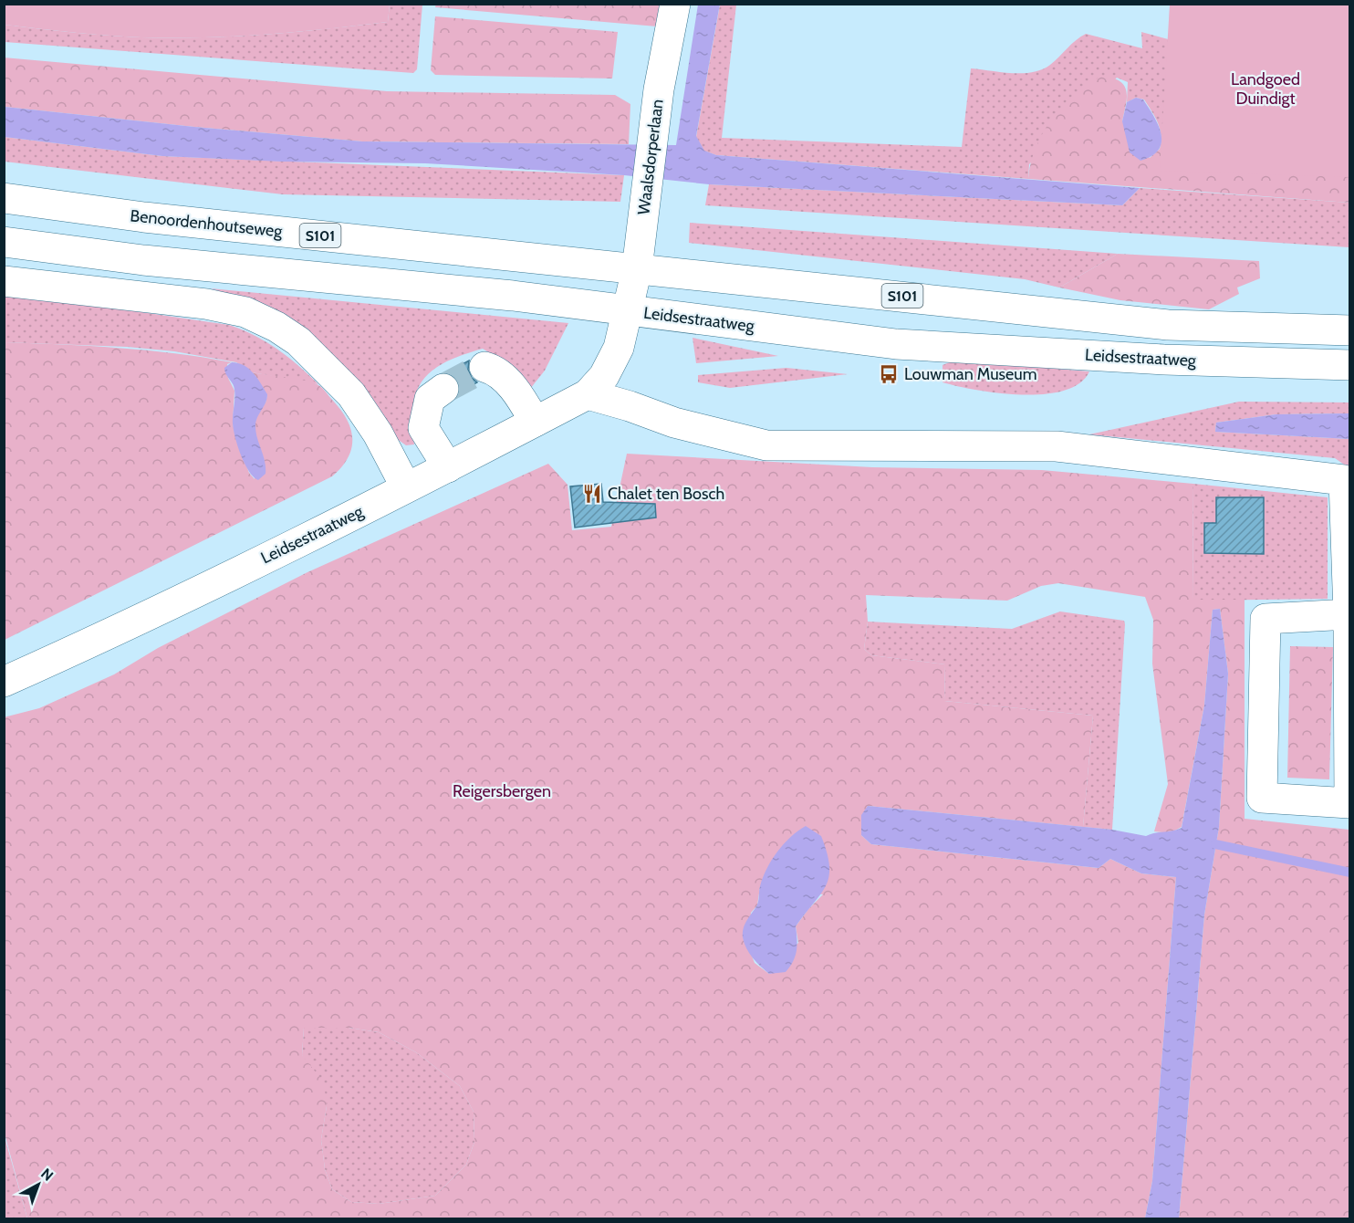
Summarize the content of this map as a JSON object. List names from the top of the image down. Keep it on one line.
{"streets":{"main road":["Waalsdorperlaan","Benoordenhoutseweg","S101","Leidsestraatweg"]},"crossings":[["Waalsdorperlaan","Benoordenhoutseweg"],["Waalsdorperlaan","Leidsestraatweg"],["Benoordenhoutseweg","Leidsestraatweg"]],"parks":["Landgoed Duindigt","Reigersbergen"],"places":{"bus stop":["Louwman Museum"],"restaurant":["Chalet ten Bosch"]},"north":"top right"}
